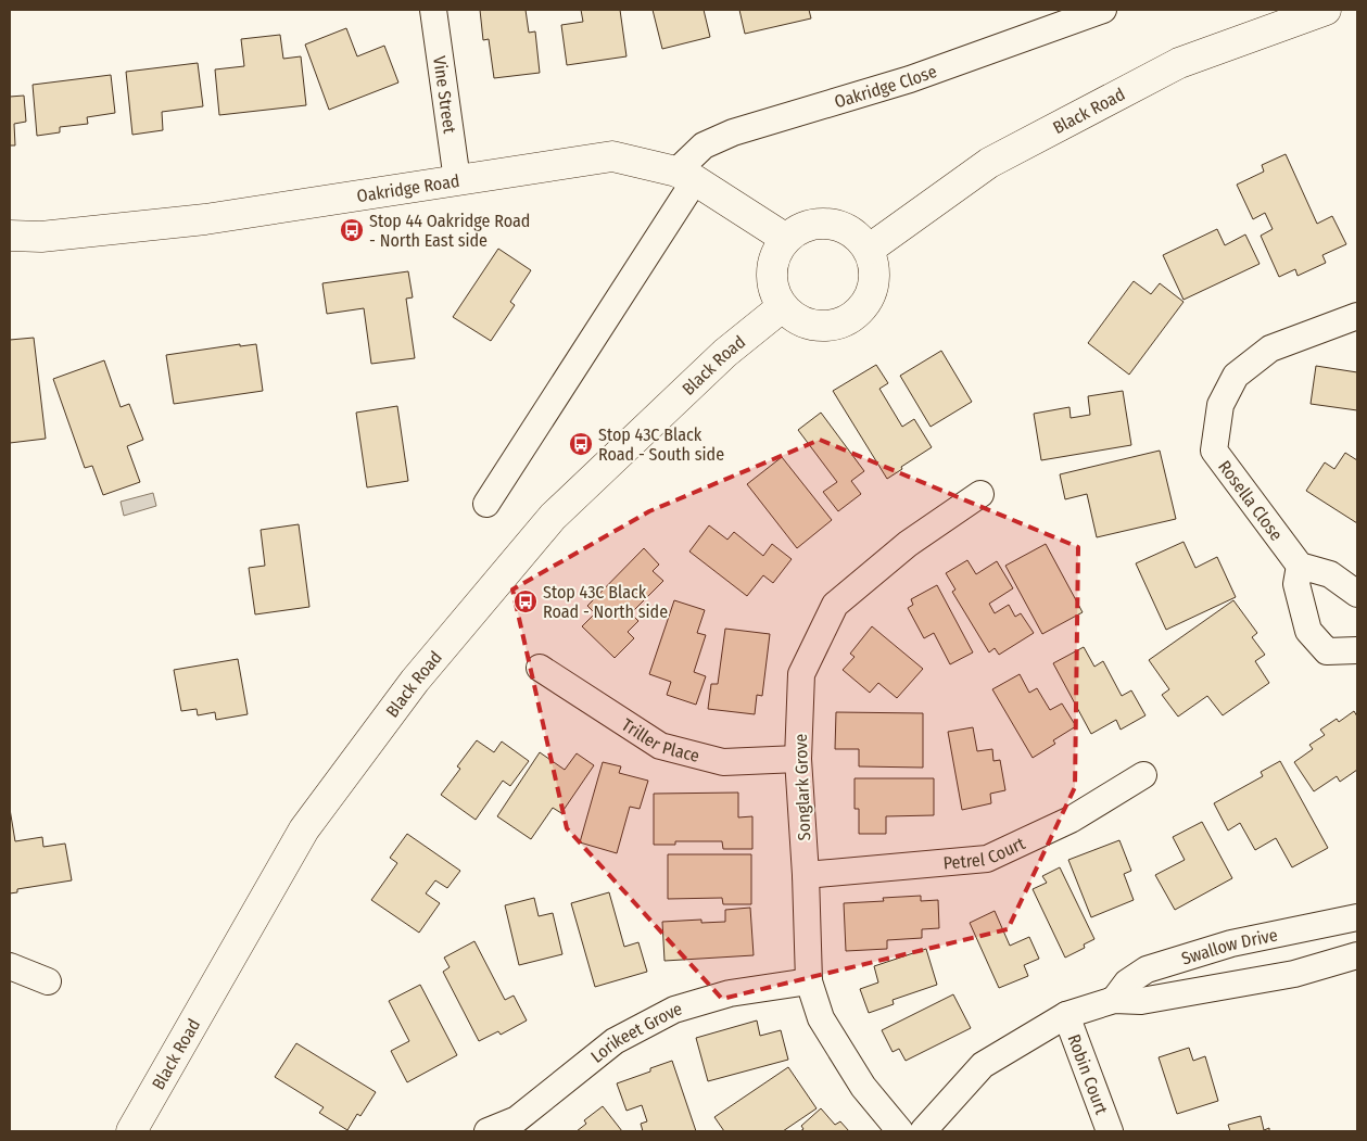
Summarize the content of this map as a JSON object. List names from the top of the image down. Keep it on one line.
{"streets":{"main road":["Black Road","Oakridge Road"],"street":["Oakridge Close","Vine Street","Rosella Close","Triller Place","Songlark Grove","Petrel Court","Swallow Drive","Lorikeet Grove","Robin Court"]},"crossings":[["Oakridge Close","Oakridge Road"],["Vine Street","Oakridge Road"],["Black Road","Oakridge Road"],["Triller Place","Songlark Grove"],["Songlark Grove","Petrel Court"],["Songlark Grove","Lorikeet Grove"],["Swallow Drive","Robin Court"]],"places":{"bus stop":["Stop 44 Oakridge Road - North East side","Stop 43C Black Road - South side","Stop 43C Black Road - North side"]}}
